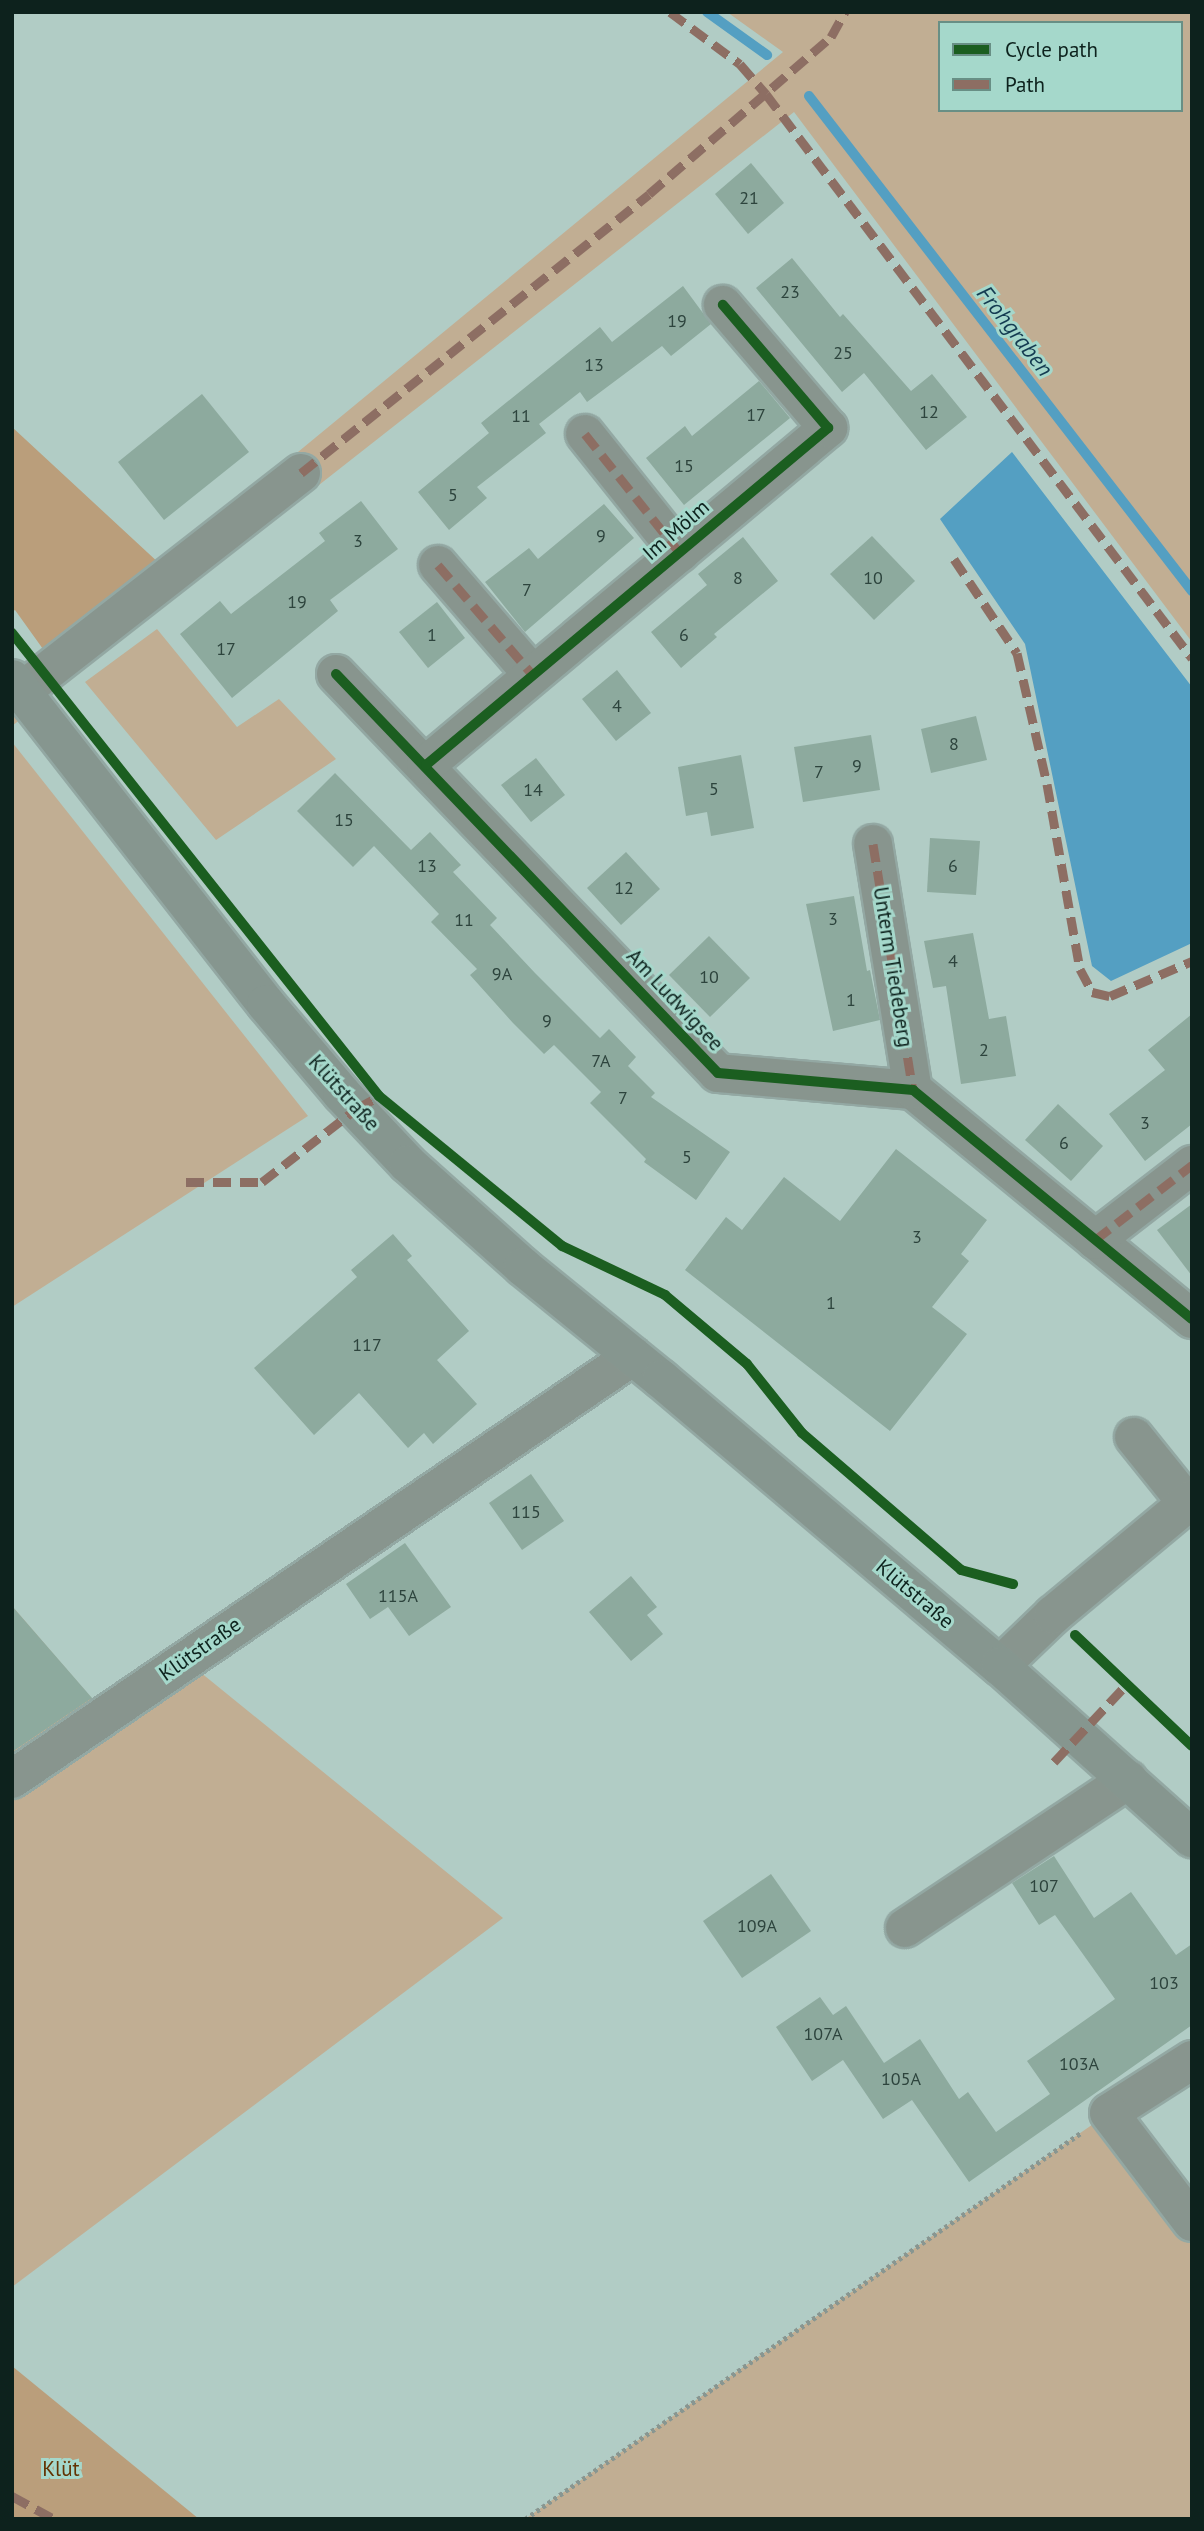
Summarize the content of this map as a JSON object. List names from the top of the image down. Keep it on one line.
{"streets":{"main road":["Klütstraße"],"street":["Im Mölm","Unterm Tiedeberg","Am Ludwigsee"]},"crossings":[["Im Mölm","Am Ludwigsee"],["Unterm Tiedeberg","Am Ludwigsee"]],"water":["Frohgraben"],"parks":["Klüt"],"house_numbers":["21","23","19","25","13","12","17","11","15","5","9","3","8","10","7","19","1","6","17","4","8","9","7","5","14","15","13","6","12","3","11","4","9A","10","1","9","2","7A","7","3","6","5","3","1","117","115","115A","107","109A","103","107A","103A","105A"],"legend":["Cycle path","Path"]}
